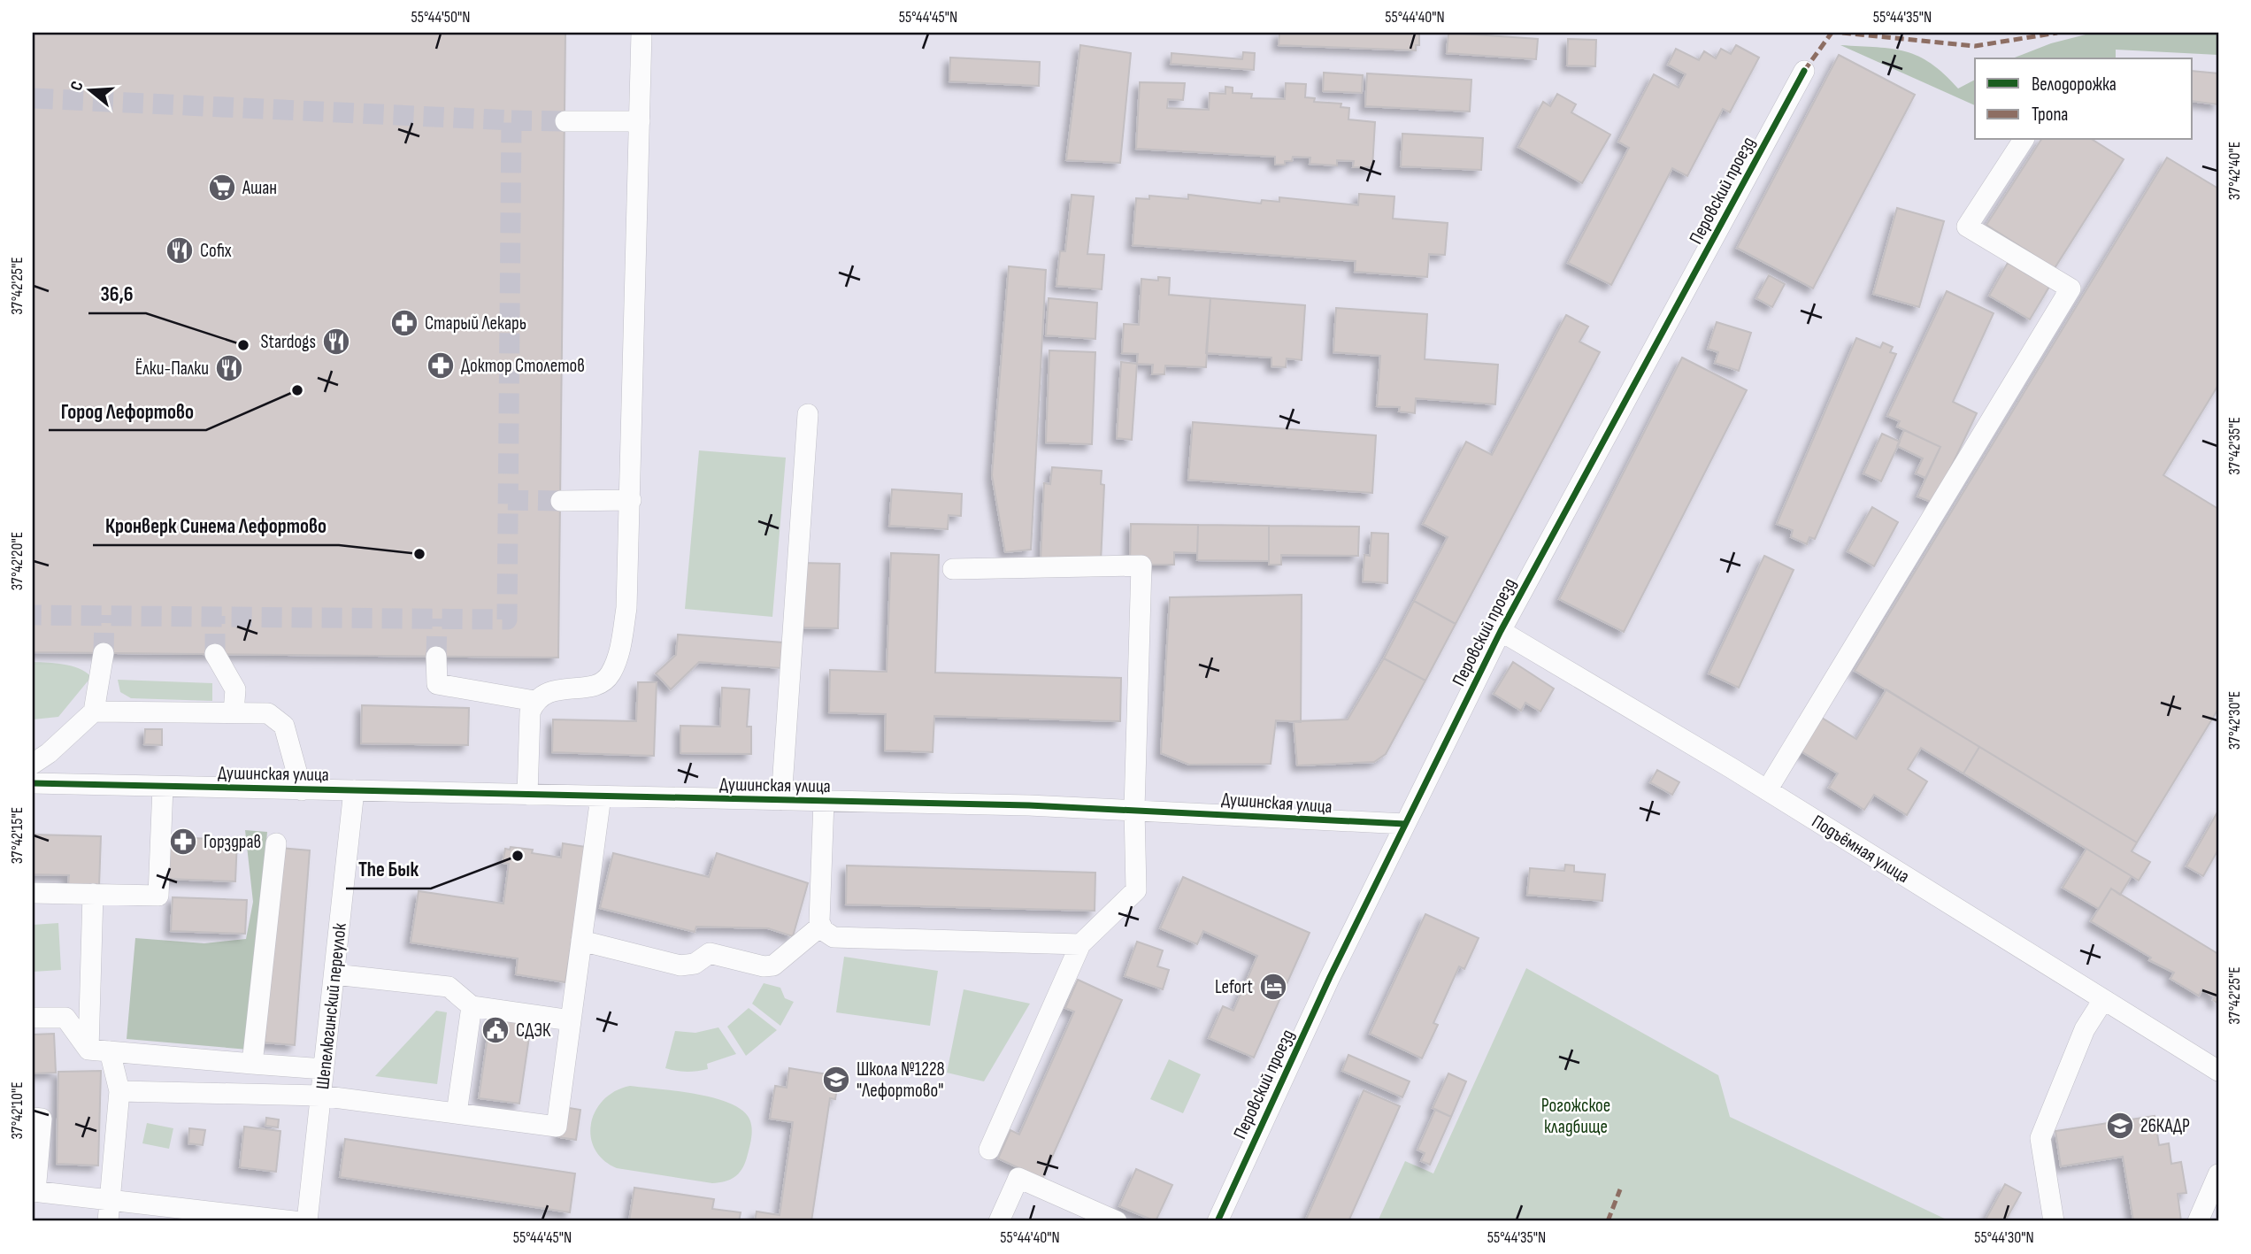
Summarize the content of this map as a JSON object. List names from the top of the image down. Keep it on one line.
{"streets":{"street":["Перовский проезд","Душинская улица","Подъёмная улица","Шепелюгинский переулок"]},"crossings":[["Перовский проезд","Душинская улица"],["Перовский проезд","Подъёмная улица"],["Душинская улица","Шепелюгинский переулок"]],"parks":["Рогожское кладбище"],"places":{"supermarket":["Ашан"],"restaurant":["Cofix","Stardogs","Ёлки-Палки"],"pharmacy":["Старый Лекарь","Доктор Столетов","Горздрав"],"other":["36,6","Город Лефортово","Кронверк Синема Лефортово","The Бык"],"hotel":["Lefort"],"public building":["СДЭК"],"school or university":["Школа №1228 \"Лефортово\"","26КАДР"]},"legend":["Велодорожка","Тропа"],"north":"left","coordinates":["55°44'50\"N","55°44'45\"N","55°44'40\"N","55°44'35\"N","37°42'40\"E","37°42'25\"E","37°42'35\"E","37°42'20\"E","37°42'30\"E","37°42'15\"E","37°42'10\"E","55°44'30\"N"]}
